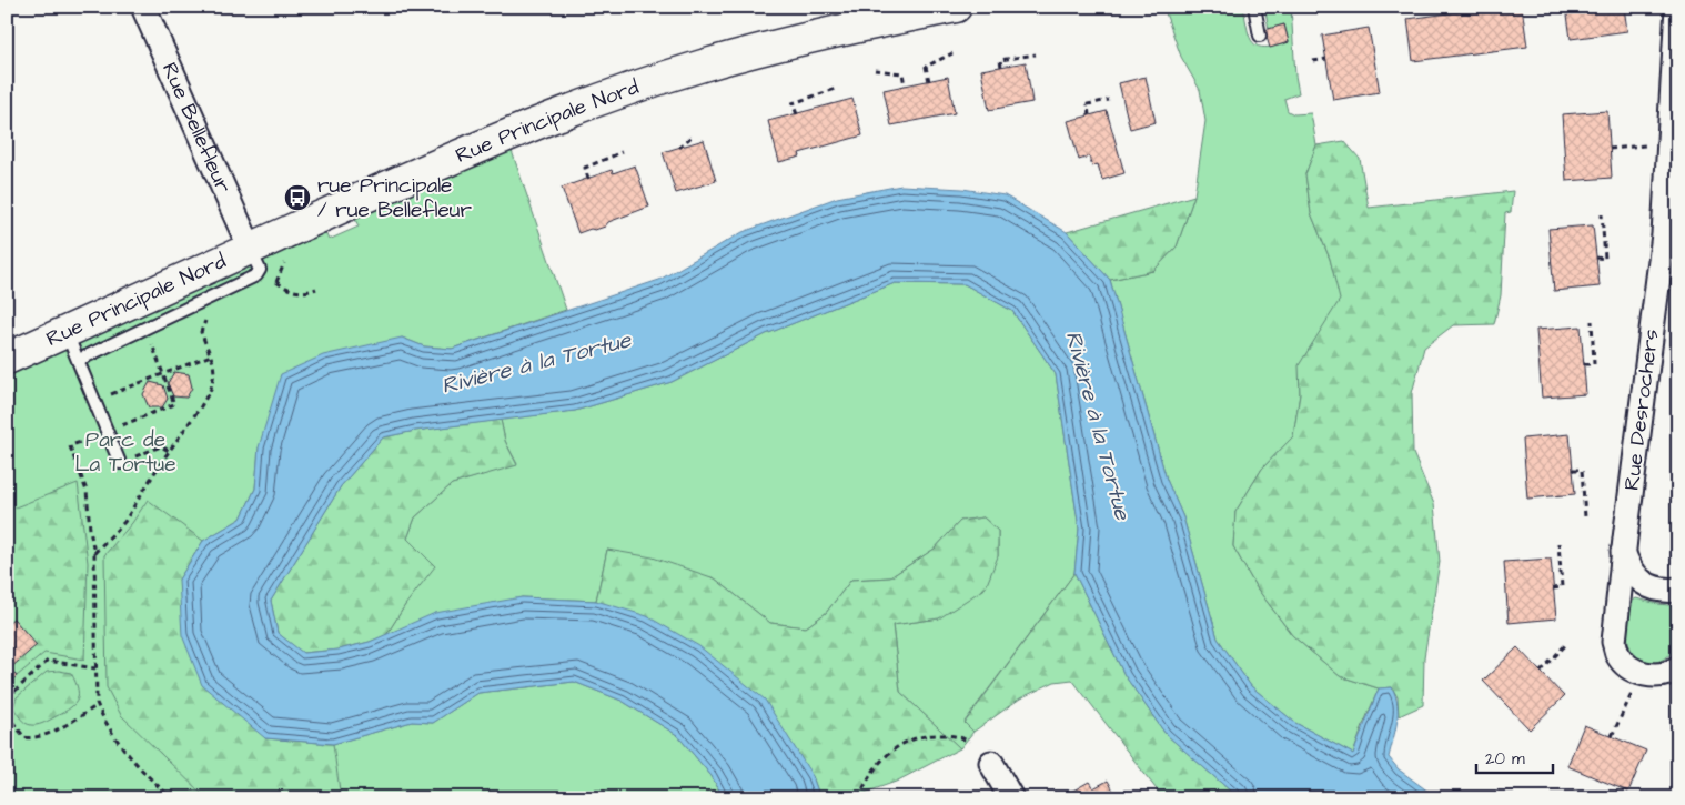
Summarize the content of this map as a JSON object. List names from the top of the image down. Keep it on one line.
{"streets":{"street":["Rue Principale Nord","Rue Bellefleur","Rue Desrochers"]},"crossings":[["Rue Principale Nord","Rue Bellefleur"]],"water":["Rivière à la Tortue"],"parks":["Parc de La Tortue"],"places":{"bus stop":["rue Principale / rue Bellefleur"]},"scale_bar":"20 m"}
